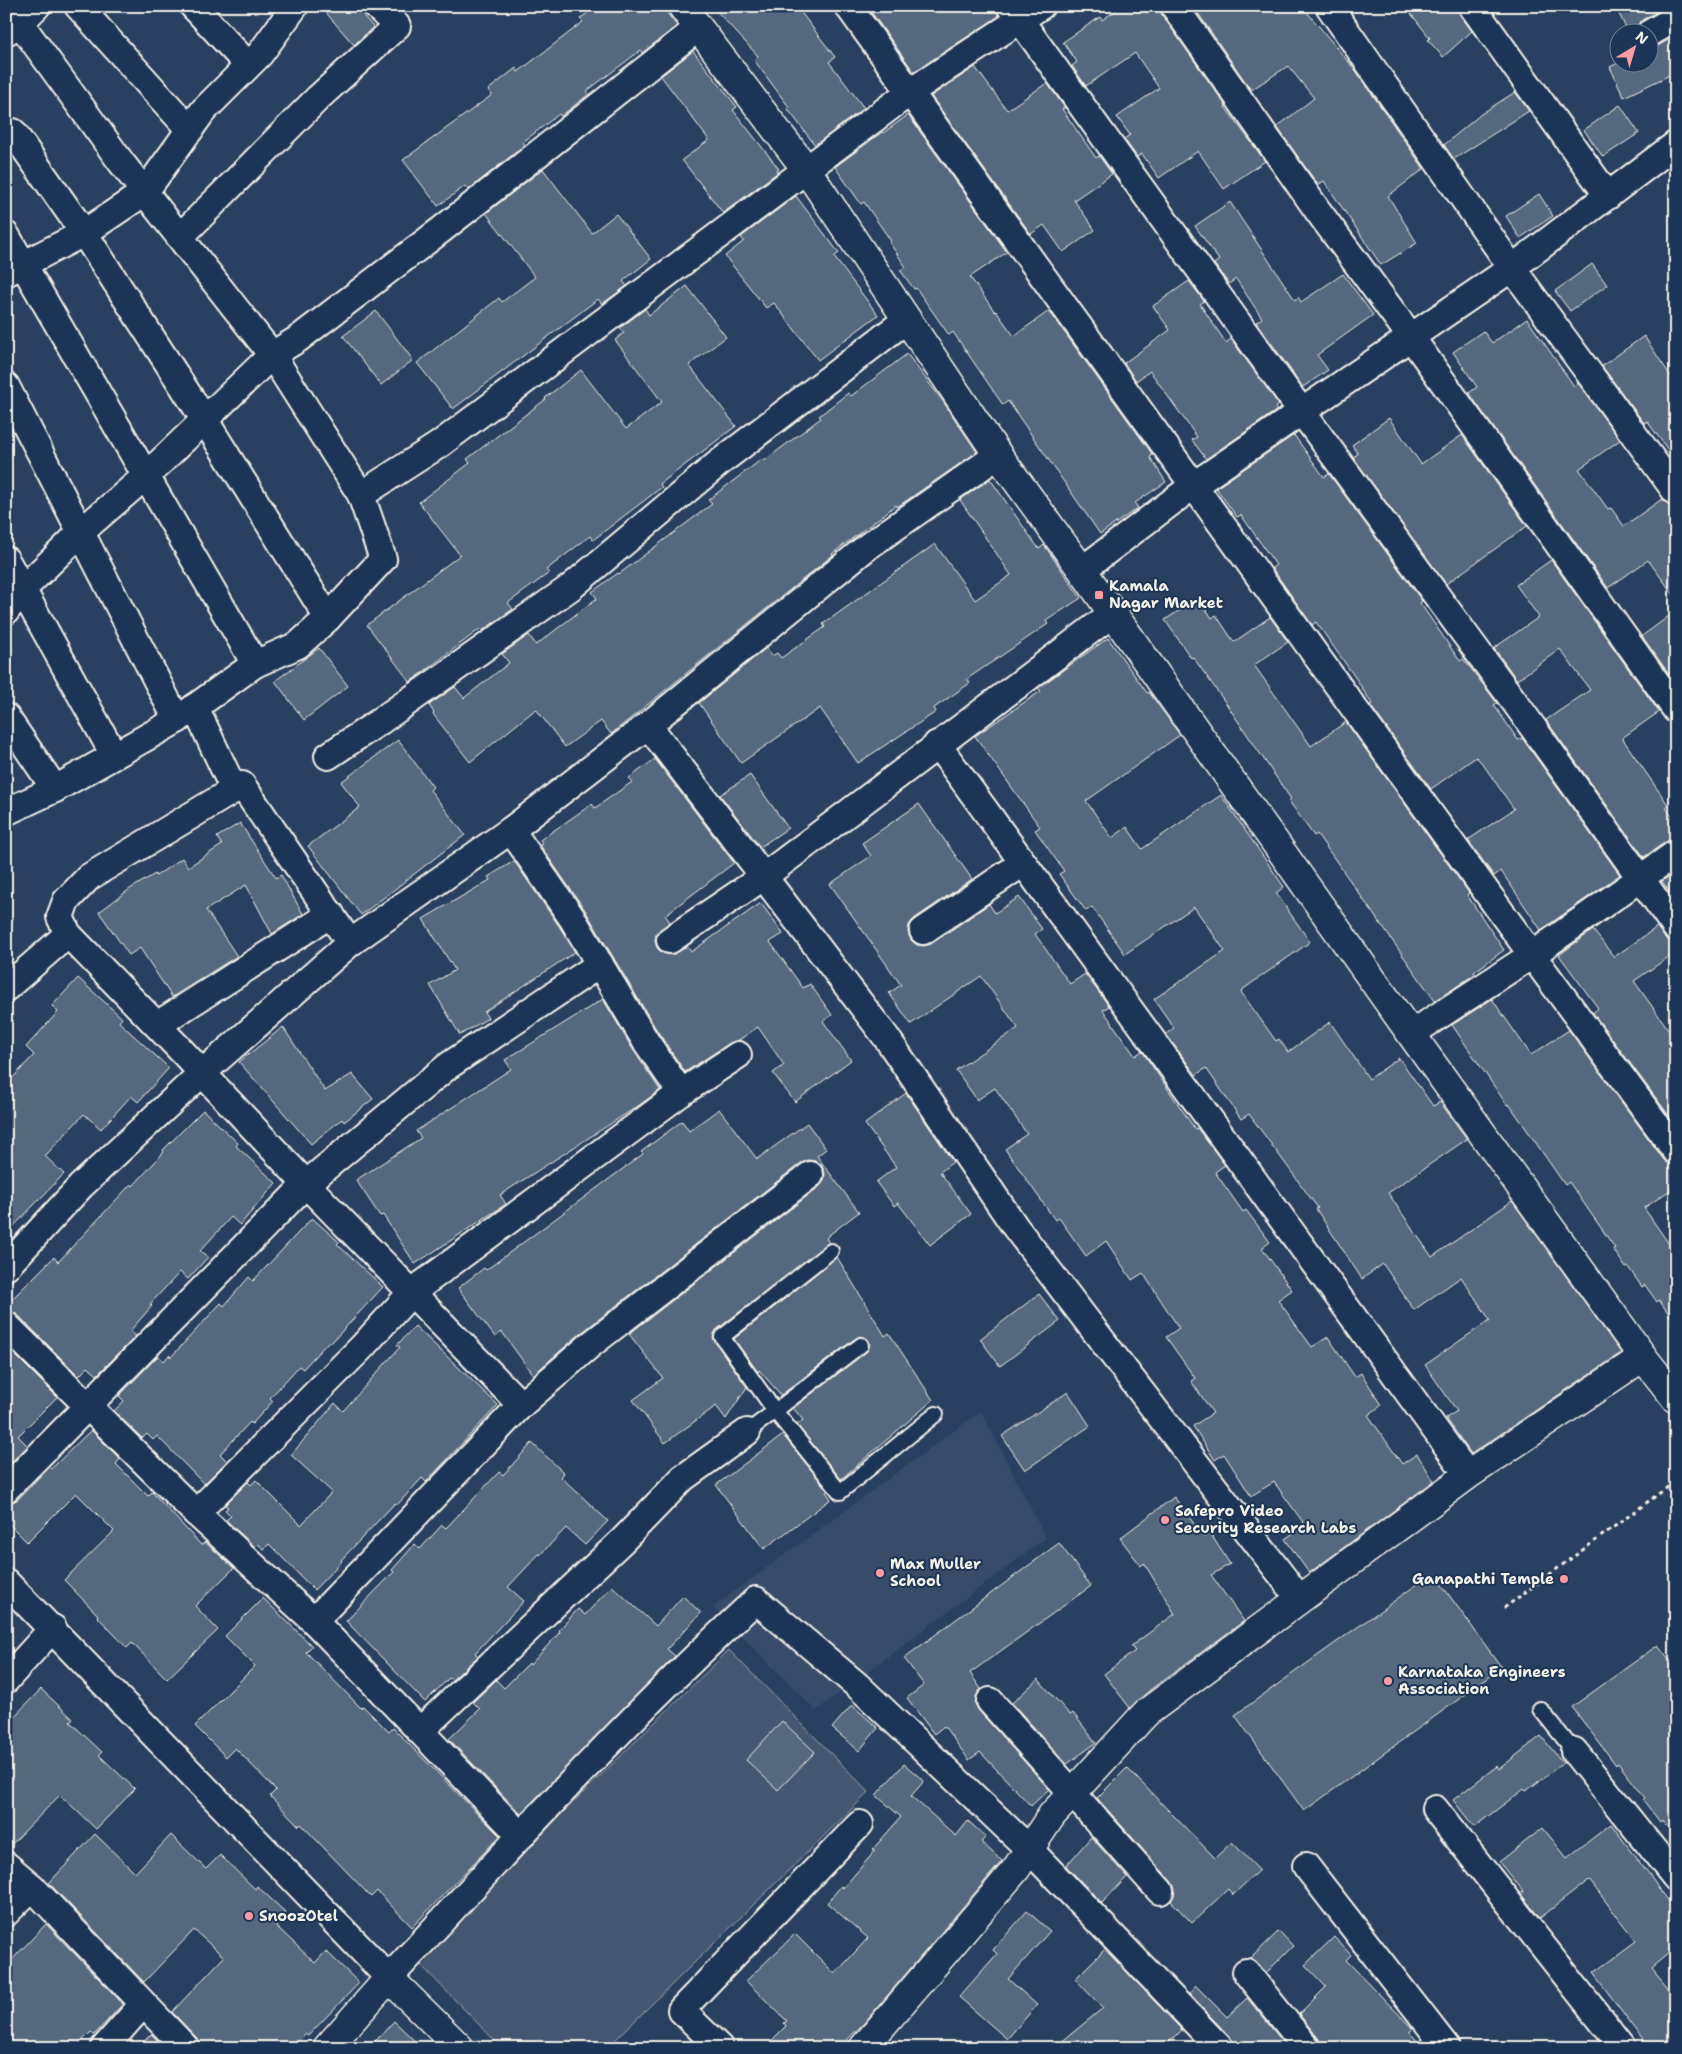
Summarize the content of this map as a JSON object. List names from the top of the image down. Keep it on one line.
{"places":{"transit":["Kamala Nagar Market"],"other":["Safepro Video Security Research Labs","Max Muller School","Ganapathi Temple","Karnataka Engineers Association","SnoozOtel"]},"north":"top right"}
